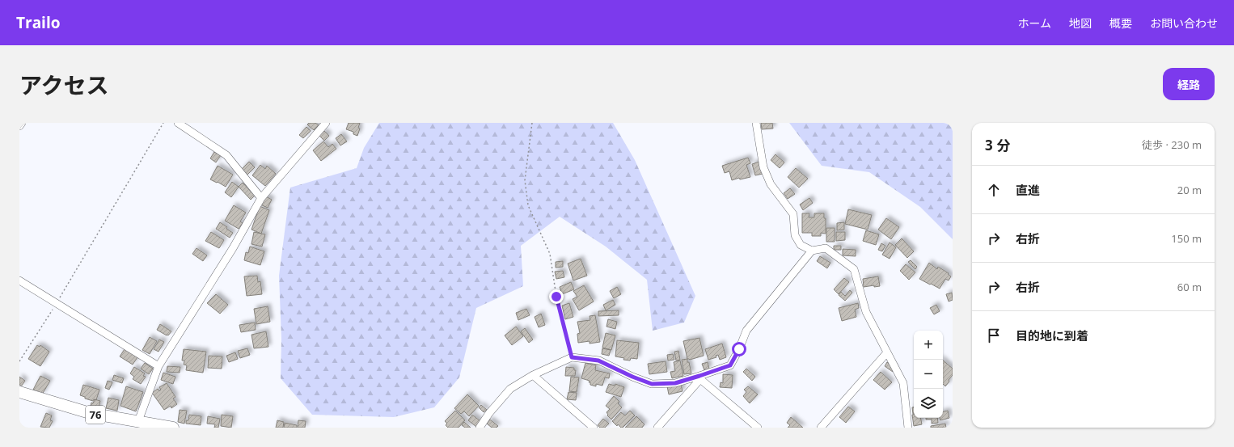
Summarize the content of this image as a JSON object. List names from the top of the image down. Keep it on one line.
{"streets":{"main road":["76"]},"page":{"header":"Trailo","nav":["ホーム","地図","概要","お問い合わせ"],"title":"アクセス","buttons":"経路","heading":["3 分","徒歩 · 230 m"],"list":[["直進","20 m"],["右折","150 m"],["右折","60 m"],"目的地に到着"],"map_buttons":["+","−"]}}
